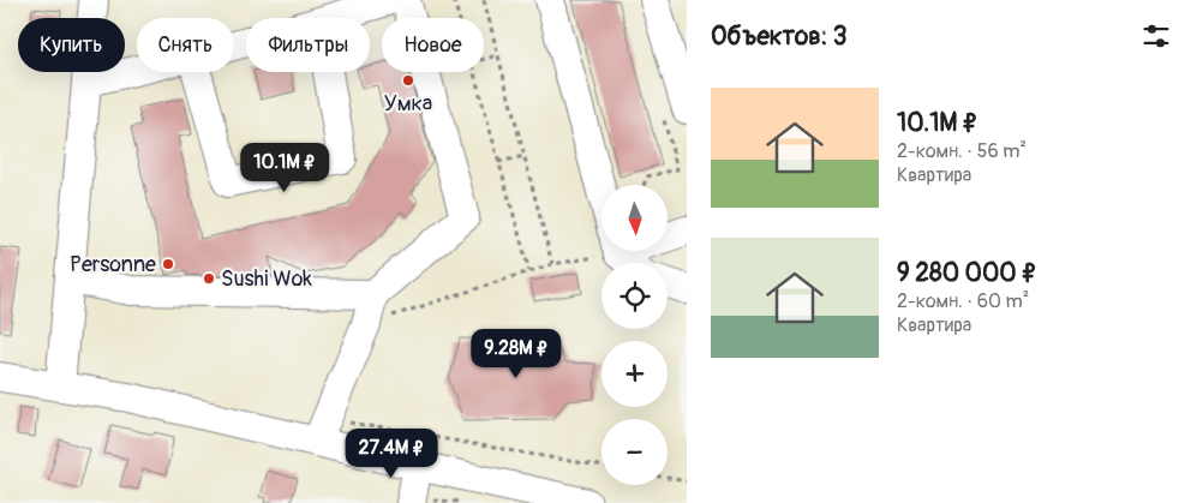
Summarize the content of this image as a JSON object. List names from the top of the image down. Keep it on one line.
{"places":["Умка","Personne","Sushi Wok"],"north":"bottom","page":{"heading":"Объектов: 3","chip":["Купить","Снять","Фильтры","Новое"],"list":[{"name":"10.1M ₽","note":"2-комн. · 56 m² · Квартира"},{"name":"9 280 000 ₽","note":"2-комн. · 60 m² · Квартира"}],"price":["10.1M ₽","9.28M ₽","27.4M ₽"],"map_buttons":["+","−"]}}
